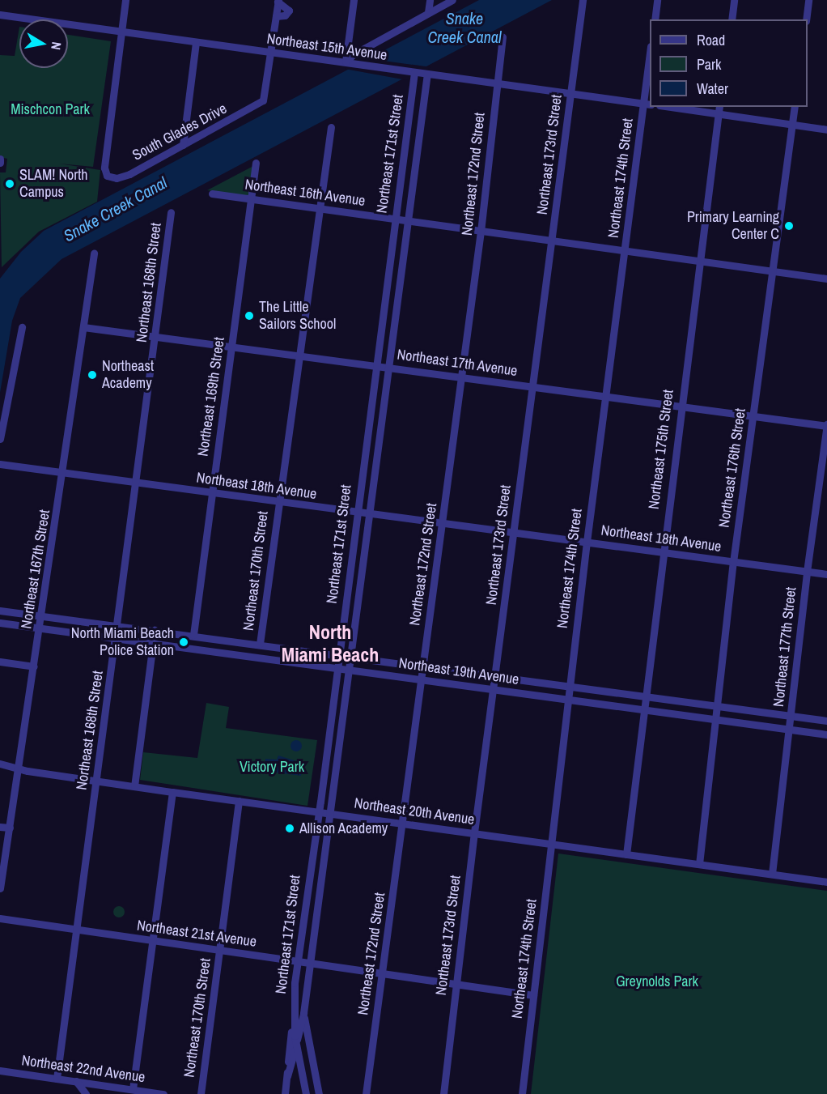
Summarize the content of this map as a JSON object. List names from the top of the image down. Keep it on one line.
{"streets":{"street":["Northeast 15th Avenue","South Glades Drive","Northeast 171st Street","Northeast 173rd Street","Northeast 172nd Street","Northeast 174th Street","Northeast 16th Avenue","Northeast 168th Street","Northeast 17th Avenue","Northeast 169th Street","Northeast 175th Street","Northeast 176th Street","Northeast 18th Avenue","Northeast 167th Street","Northeast 170th Street","Northeast 177th Street","Northeast 19th Avenue","Northeast 20th Avenue","Northeast 21st Avenue","Northeast 22nd Avenue"]},"crossings":[["Northeast 15th Avenue","South Glades Drive"],["Northeast 15th Avenue","Northeast 171st Street"],["Northeast 15th Avenue","Northeast 173rd Street"],["Northeast 15th Avenue","Northeast 172nd Street"],["Northeast 15th Avenue","Northeast 174th Street"],["Northeast 171st Street","Northeast 16th Avenue"],["Northeast 171st Street","Northeast 17th Avenue"],["Northeast 171st Street","Northeast 18th Avenue"],["Northeast 171st Street","Northeast 19th Avenue"],["Northeast 171st Street","Northeast 20th Avenue"],["Northeast 171st Street","Northeast 21st Avenue"],["Northeast 173rd Street","Northeast 16th Avenue"],["Northeast 173rd Street","Northeast 17th Avenue"],["Northeast 173rd Street","Northeast 18th Avenue"],["Northeast 173rd Street","Northeast 19th Avenue"],["Northeast 173rd Street","Northeast 20th Avenue"],["Northeast 173rd Street","Northeast 21st Avenue"],["Northeast 172nd Street","Northeast 16th Avenue"],["Northeast 172nd Street","Northeast 17th Avenue"],["Northeast 172nd Street","Northeast 18th Avenue"],["Northeast 172nd Street","Northeast 19th Avenue"],["Northeast 172nd Street","Northeast 20th Avenue"],["Northeast 172nd Street","Northeast 21st Avenue"],["Northeast 174th Street","Northeast 16th Avenue"],["Northeast 174th Street","Northeast 17th Avenue"],["Northeast 174th Street","Northeast 18th Avenue"],["Northeast 174th Street","Northeast 19th Avenue"],["Northeast 174th Street","Northeast 20th Avenue"],["Northeast 174th Street","Northeast 21st Avenue"],["Northeast 16th Avenue","Northeast 169th Street"],["Northeast 16th Avenue","Northeast 175th Street"],["Northeast 16th Avenue","Northeast 176th Street"],["Northeast 16th Avenue","Northeast 170th Street"],["Northeast 168th Street","Northeast 17th Avenue"],["Northeast 168th Street","Northeast 18th Avenue"],["Northeast 168th Street","Northeast 19th Avenue"],["Northeast 168th Street","Northeast 20th Avenue"],["Northeast 168th Street","Northeast 21st Avenue"],["Northeast 168th Street","Northeast 22nd Avenue"],["Northeast 17th Avenue","Northeast 169th Street"],["Northeast 17th Avenue","Northeast 175th Street"],["Northeast 17th Avenue","Northeast 176th Street"],["Northeast 17th Avenue","Northeast 167th Street"],["Northeast 17th Avenue","Northeast 170th Street"],["Northeast 17th Avenue","Northeast 177th Street"],["Northeast 169th Street","Northeast 18th Avenue"],["Northeast 169th Street","Northeast 19th Avenue"],["Northeast 175th Street","Northeast 18th Avenue"],["Northeast 175th Street","Northeast 19th Avenue"],["Northeast 175th Street","Northeast 20th Avenue"],["Northeast 176th Street","Northeast 18th Avenue"],["Northeast 176th Street","Northeast 19th Avenue"],["Northeast 176th Street","Northeast 20th Avenue"],["Northeast 18th Avenue","Northeast 167th Street"],["Northeast 18th Avenue","Northeast 170th Street"],["Northeast 18th Avenue","Northeast 177th Street"],["Northeast 167th Street","Northeast 19th Avenue"],["Northeast 167th Street","Northeast 20th Avenue"],["Northeast 170th Street","Northeast 19th Avenue"],["Northeast 170th Street","Northeast 20th Avenue"],["Northeast 170th Street","Northeast 21st Avenue"],["Northeast 177th Street","Northeast 19th Avenue"],["Northeast 177th Street","Northeast 20th Avenue"]],"districts":["North Miami Beach"],"water":["Snake Creek Canal"],"parks":["Mischcon Park","Victory Park","Greynolds Park"],"places":["SLAM! North Campus","Primary Learning Center C","The Little Sailors School","Northeast Academy","North Miami Beach Police Station","Allison Academy"],"legend":["Road","Park","Water"],"north":"right"}
